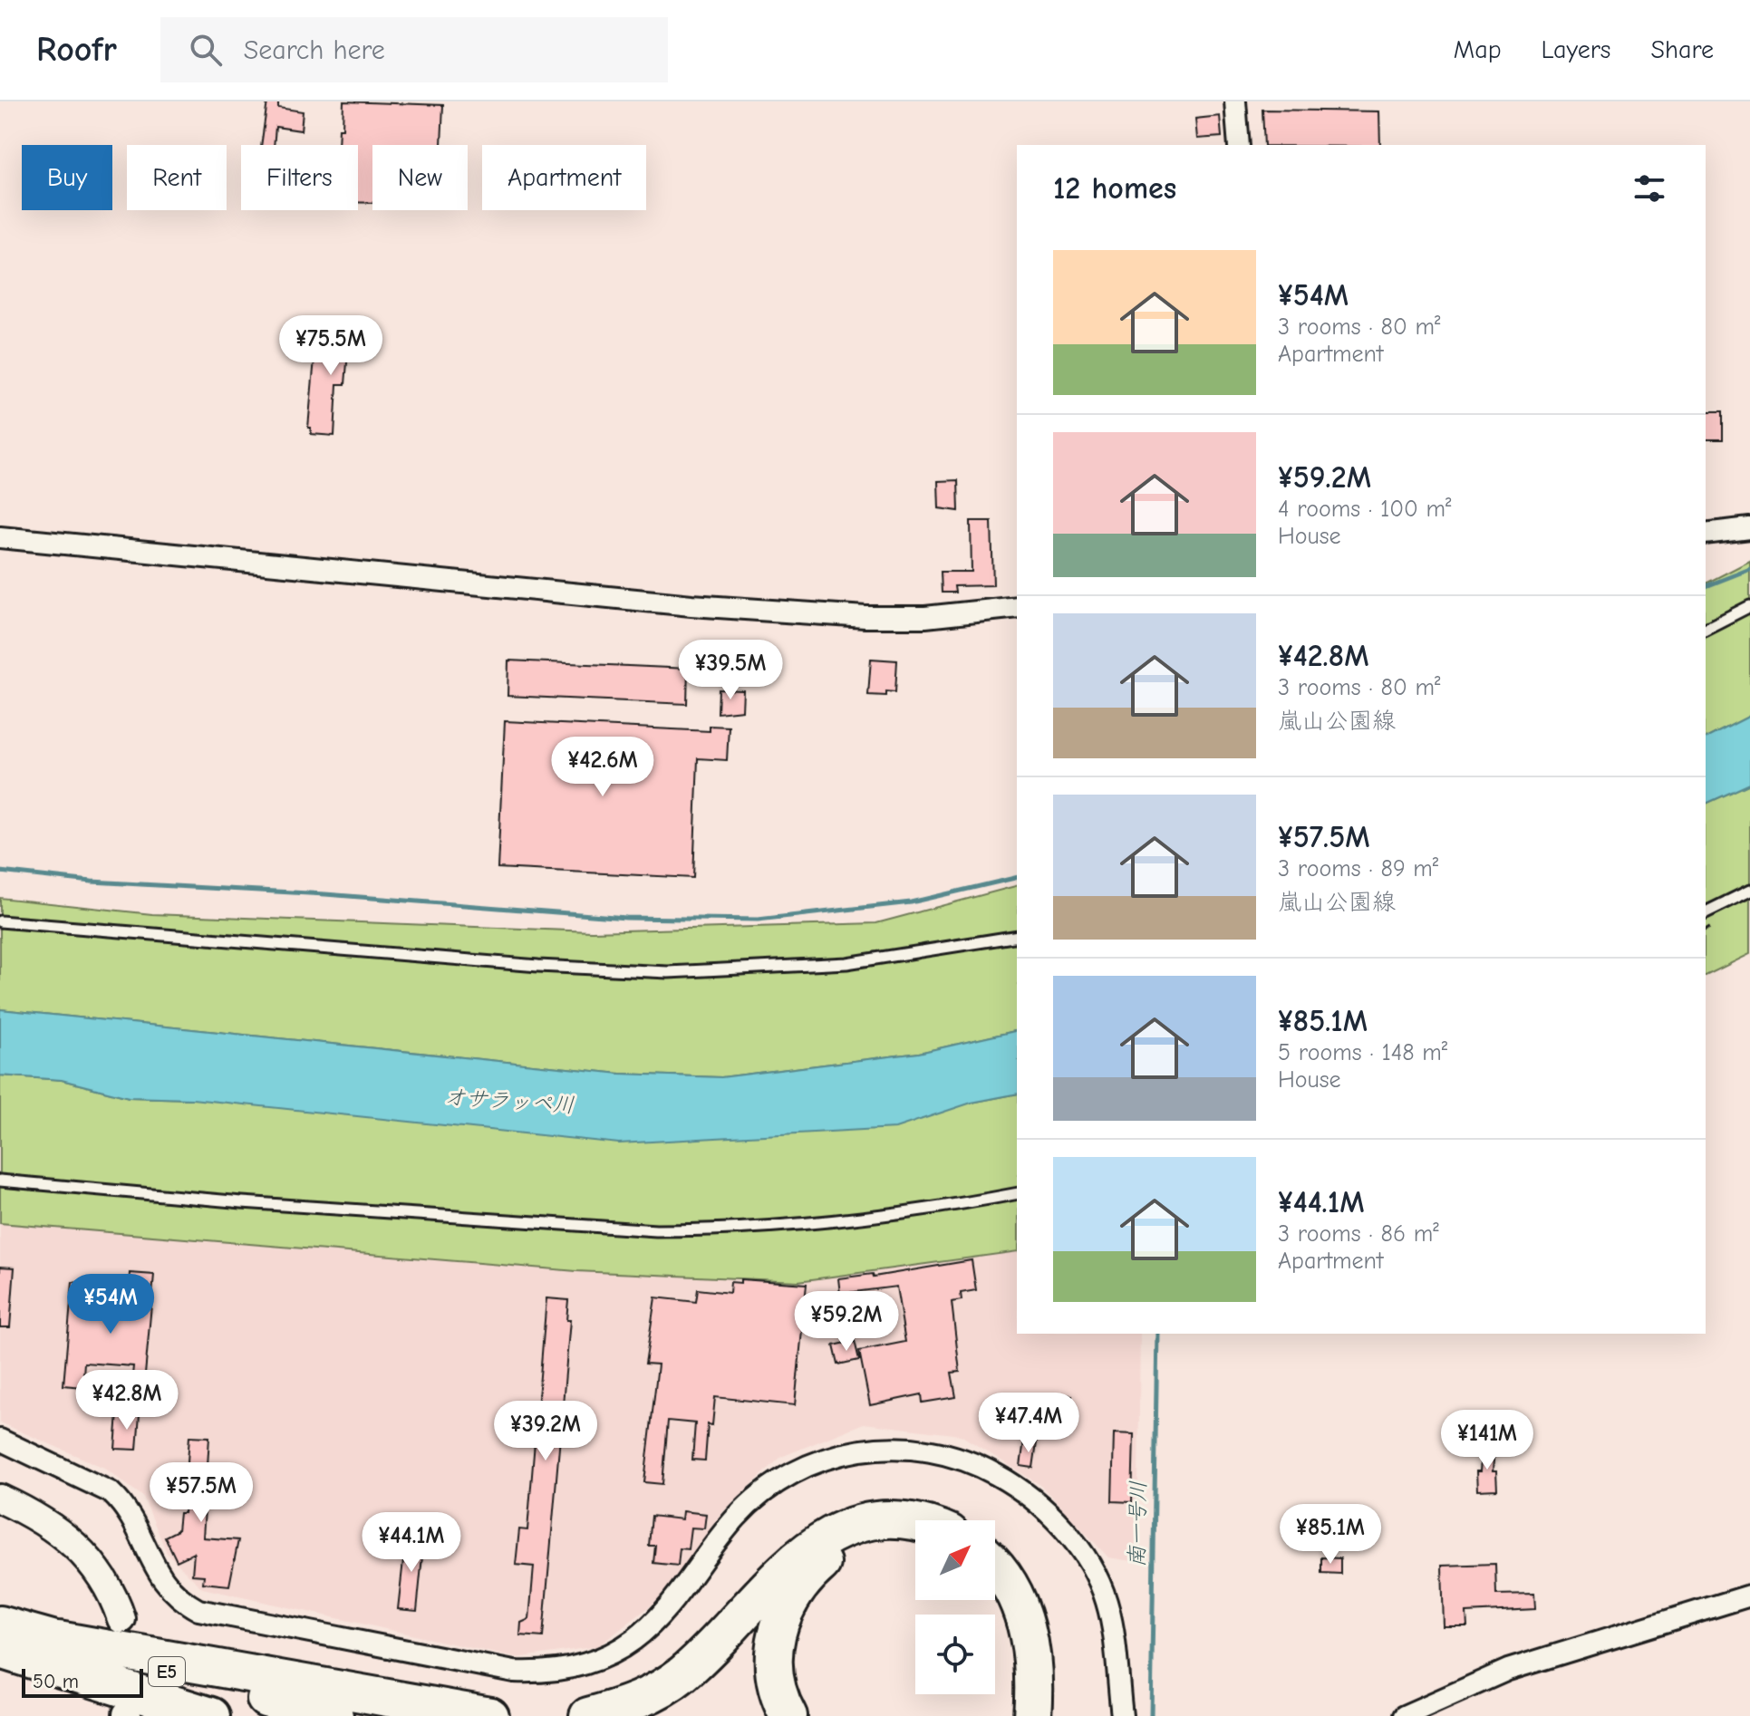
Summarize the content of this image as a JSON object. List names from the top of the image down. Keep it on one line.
{"streets":{"highway":["E5"]},"water":["オサラッペ川","南一号川"],"scale_bar":"50 m","north":"top right","page":{"header":"Roofr","search":"Search here","nav":["Map","Layers","Share"],"chip":["Buy","Rent","Filters","New","Apartment"],"heading":"12 homes","list":[{"name":"¥54M","note":"3 rooms · 80 m² · Apartment"},{"name":"¥59.2M","note":"4 rooms · 100 m² · House"},{"name":"¥42.8M","note":"3 rooms · 80 m² · 嵐山公園線"},{"name":"¥57.5M","note":"3 rooms · 89 m² · 嵐山公園線"},{"name":"¥85.1M","note":"5 rooms · 148 m² · House"},{"name":"¥44.1M","note":"3 rooms · 86 m² · Apartment"}],"price":["¥75.5M","¥39.5M","¥42.6M","¥54M","¥59.2M","¥42.8M","¥47.4M","¥39.2M","¥141M","¥57.5M","¥85.1M","¥44.1M"],"scale":"50 m"}}
